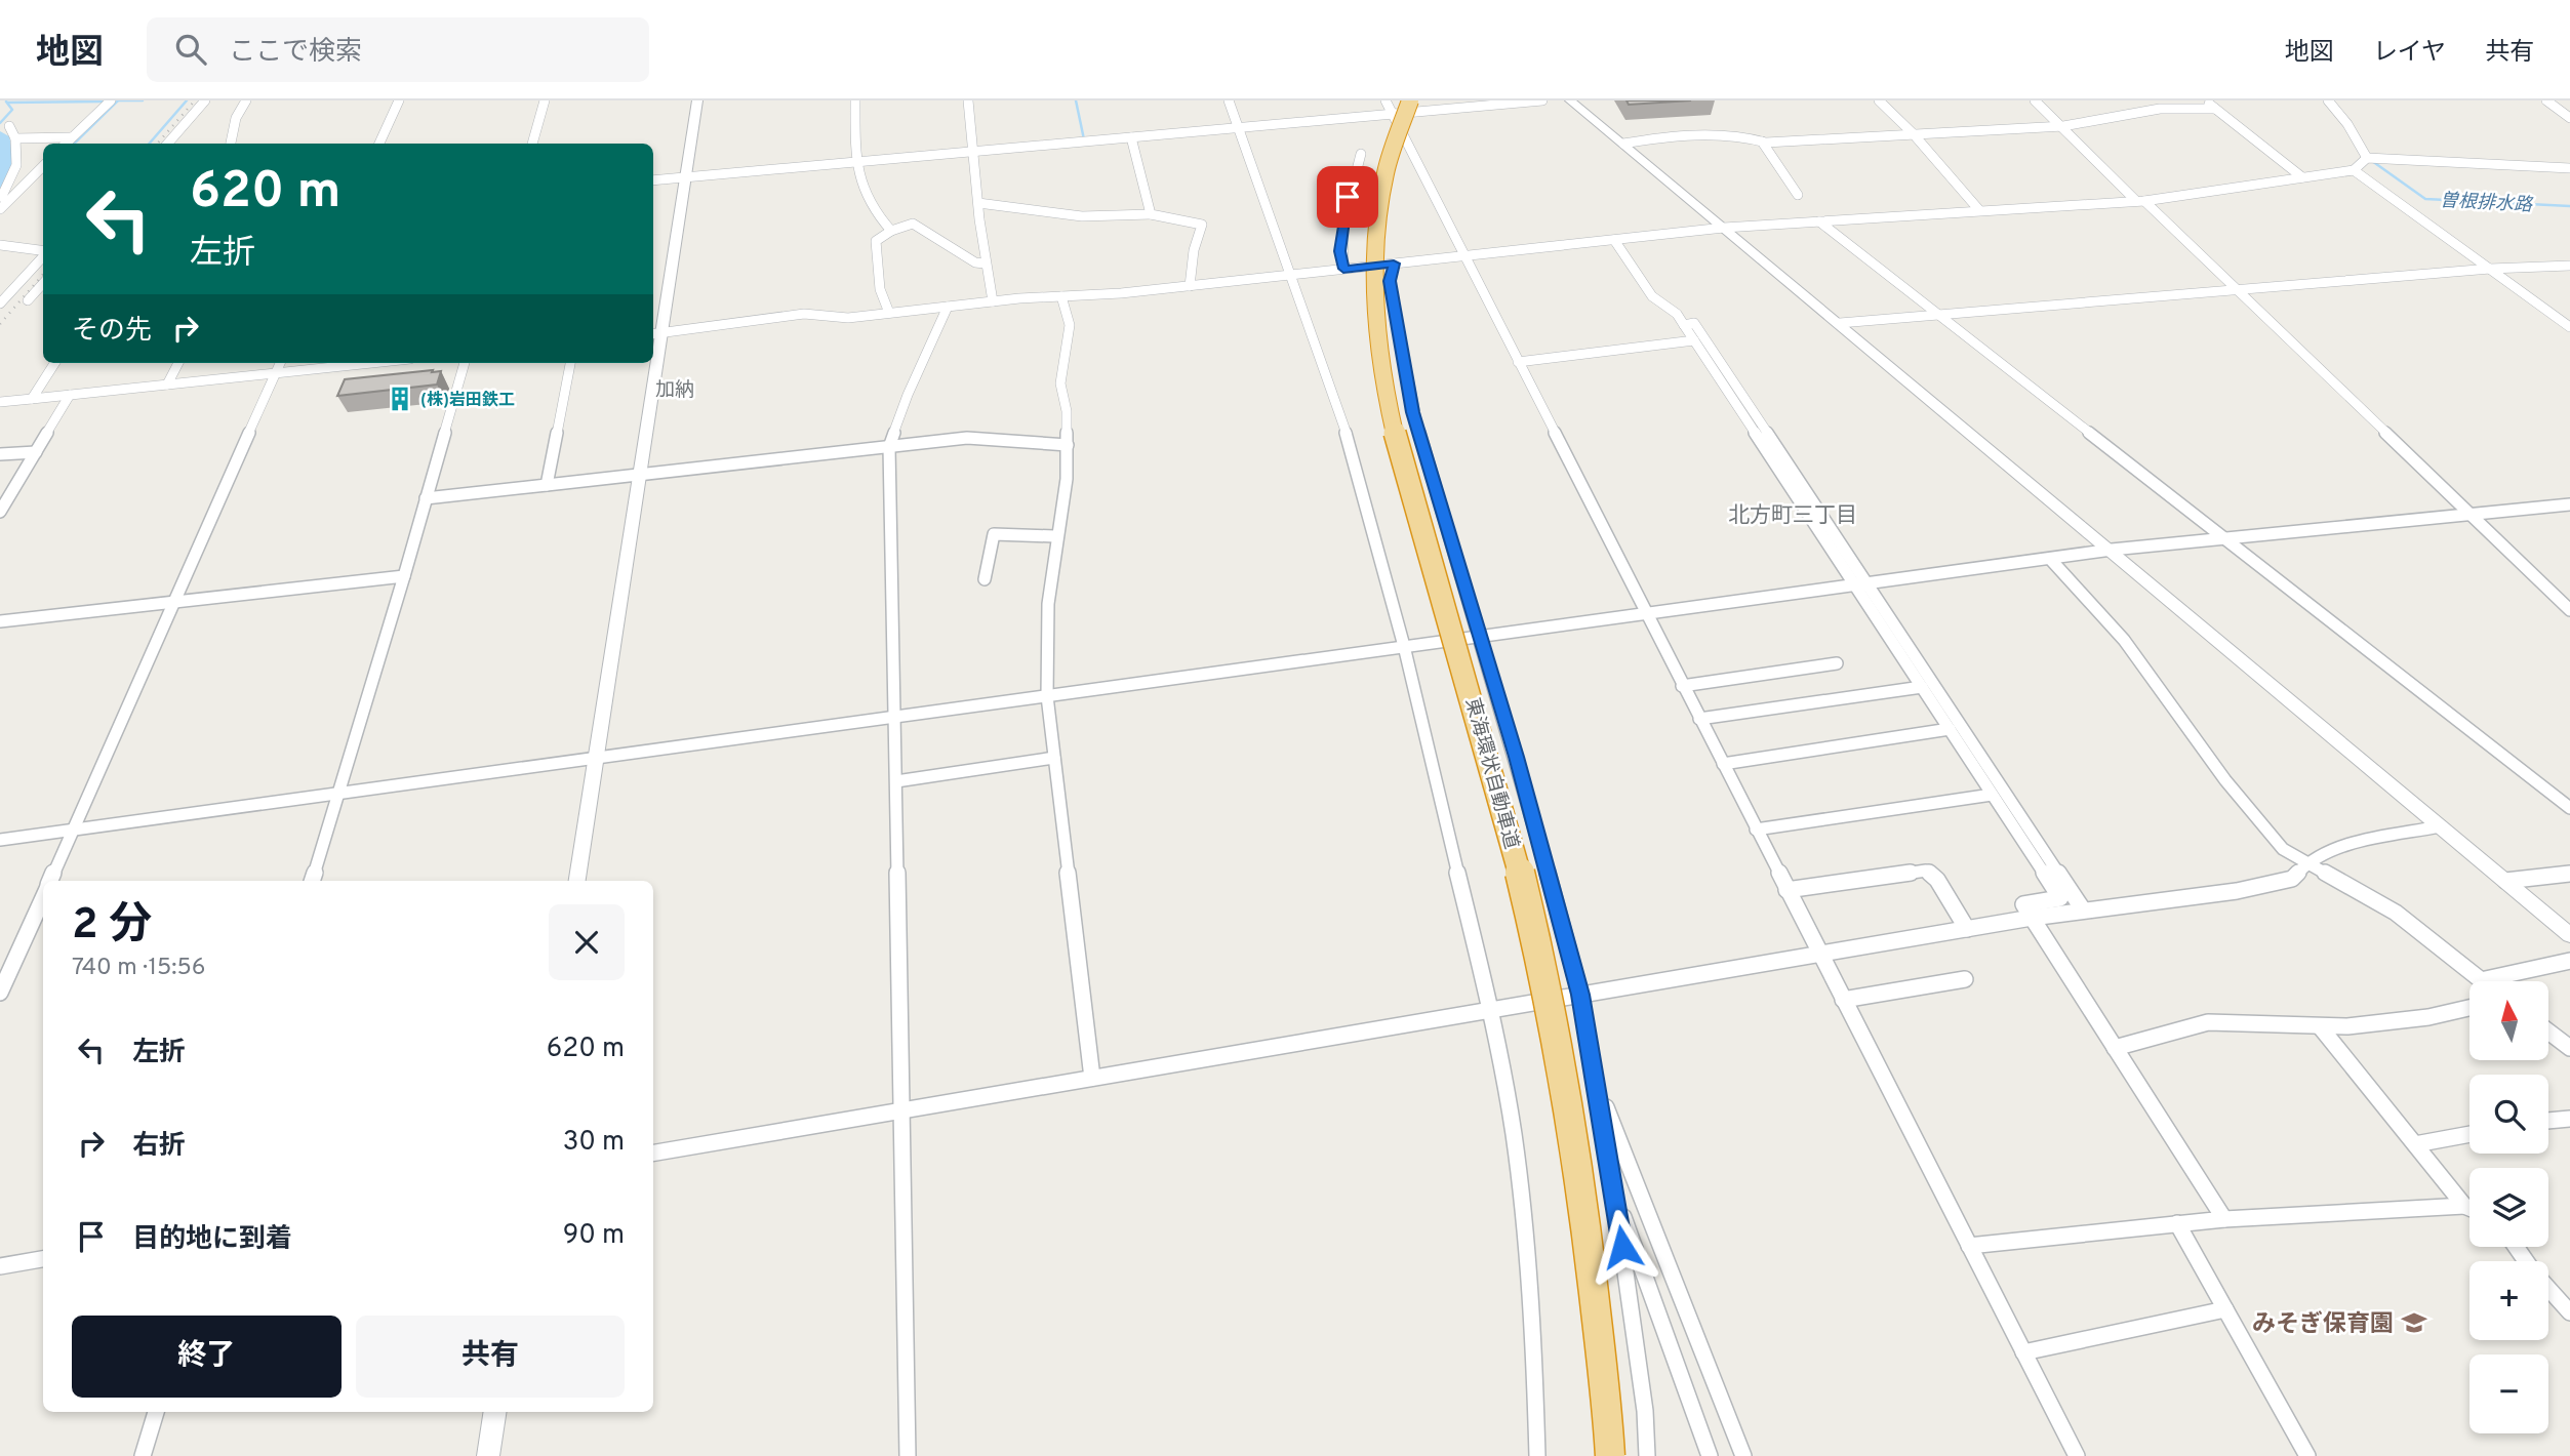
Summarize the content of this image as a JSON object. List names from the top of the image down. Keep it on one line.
{"streets":{"highway":["東海環状自動車道"]},"districts":["加納","北方町三丁目"],"water":["曽根排水路"],"places":{"building":["(株)岩田鉄工"],"school or university":["みそぎ保育園"]},"north":"top","page":{"header":"地図","search":"ここで検索","nav":["地図","レイヤ","共有"],"turn":["620 m","左折"],"then":"その先","heading":["2 分","740 m · 15:56"],"map_buttons":["+","−"],"list":[{"name":"左折","value":"620 m"},{"name":"右折","value":"30 m"},{"name":"目的地に到着","value":"90 m"}],"buttons":["終了","共有"]}}
